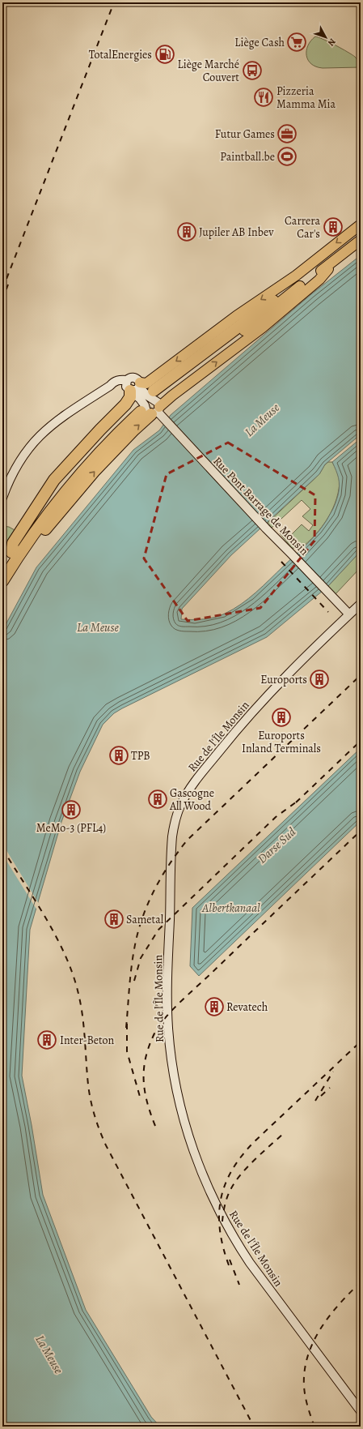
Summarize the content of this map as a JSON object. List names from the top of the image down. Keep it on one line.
{"streets":{"street":["Rue Pont Barrage de Monsin","Rue de l'Île Monsin"]},"crossings":[["Rue Pont Barrage de Monsin","Rue de l'Île Monsin"]],"water":["La Meuse","Darse Sud","Albertkanaal"],"places":{"supermarket":["Liège Cash"],"fuel station":["TotalEnergies"],"bus stop":["Liège Marché Couvert"],"restaurant":["Pizzeria Mamma Mia"],"office":["Futur Games"],"sports":["Paintball.be"],"building":["Carrera Car's","Jupiler AB Inbev","Euroports","Euroports Inland Terminals","TPB","Gascogne All Wood","MeMo-3 (PFL4)","Sametal","Revatech","Inter-Beton"]},"north":"bottom right"}
